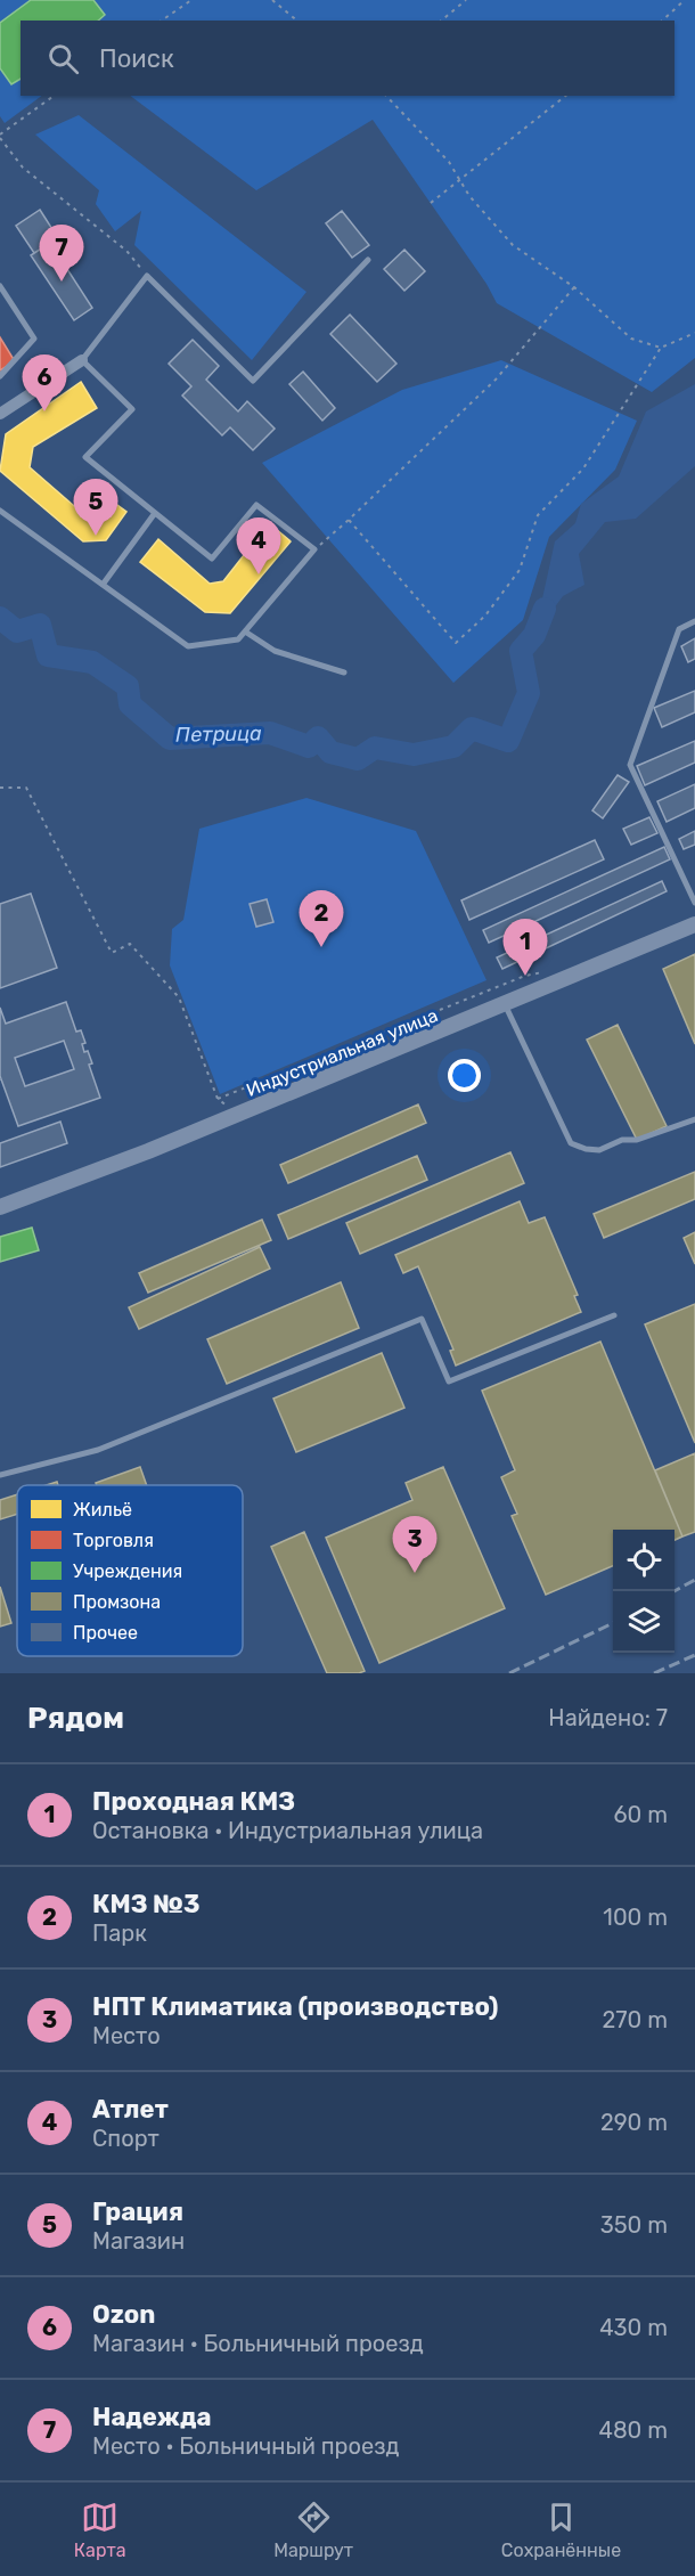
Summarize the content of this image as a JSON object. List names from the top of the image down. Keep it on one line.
{"streets":{"main road":["Индустриальная улица"]},"water":["Петрица"],"legend":["Жильё","Торговля","Учреждения","Промзона","Прочее"],"page":{"search":"Поиск","pins":["7","6","5","4","2","1","3"],"heading":["Рядом","Найдено: 7"],"list":[{"mark":"1","name":"Проходная КМЗ","note":"Остановка · Индустриальная улица","value":"60 m"},{"mark":"2","name":"КМЗ №3","note":"Парк","value":"100 m"},{"mark":"3","name":"НПТ Климатика (производство)","note":"Место","value":"270 m"},{"mark":"4","name":"Атлет","note":"Спорт","value":"290 m"},{"mark":"5","name":"Грация","note":"Магазин","value":"350 m"},{"mark":"6","name":"Ozon","note":"Магазин · Больничный проезд","value":"430 m"},{"mark":"7","name":"Надежда","note":"Место · Больничный проезд","value":"480 m"}],"nav":["Карта","Маршрут","Сохранённые"]}}
